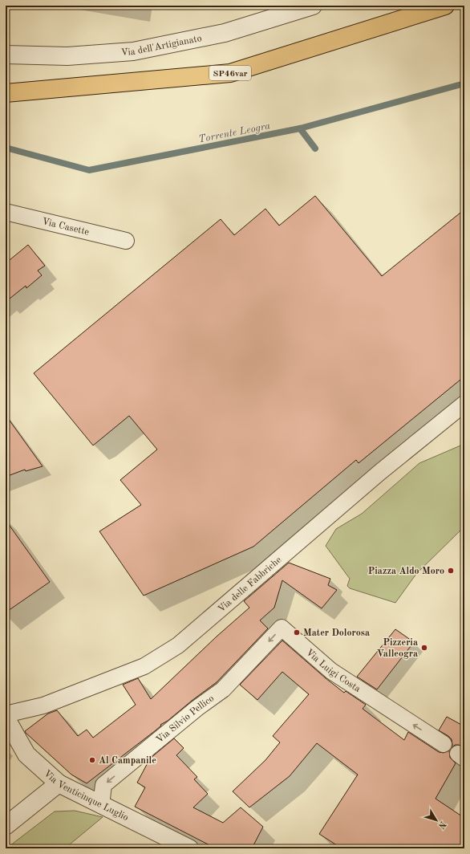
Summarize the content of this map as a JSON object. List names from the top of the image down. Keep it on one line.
{"streets":{"main road":["SP46var"],"street":["Via dell'Artigianato","Via Casette","Via delle Fabbriche","Via Luigi Costa","Via Silvio Pellico","Via Venticinque Luglio"]},"crossings":[["Via Luigi Costa","Via Silvio Pellico"],["Via Silvio Pellico","Via Venticinque Luglio"]],"one_way":["Via Silvio Pellico"],"water":["Torrente Leogra"],"places":["Piazza Aldo Moro","Mater Dolorosa","Pizzeria Valleogra","Al Campanile"],"north":"bottom right"}
